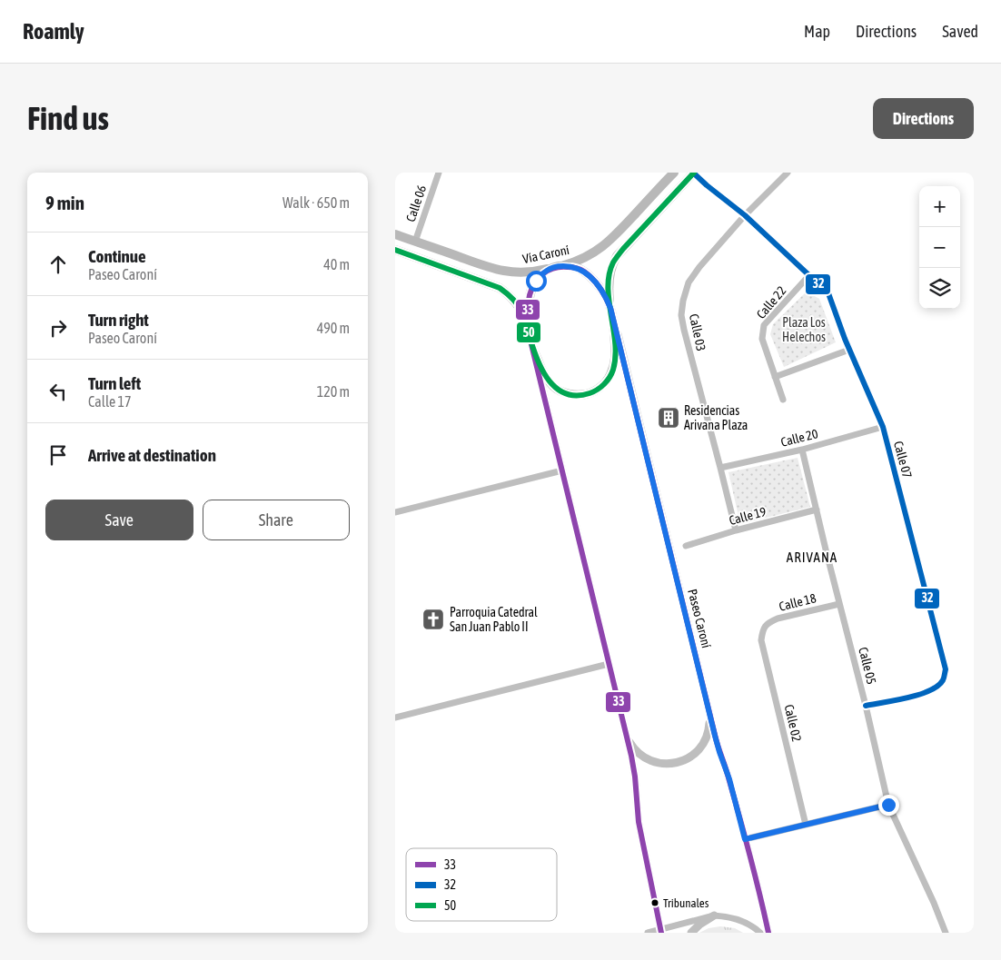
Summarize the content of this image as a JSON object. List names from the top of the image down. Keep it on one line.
{"streets":{"main road":["Vía Caroní","Paseo Caroní"],"street":["Calle 06","Calle 22","Calle 03","Calle 20","Calle 07","Calle 19","Calle 18","Calle 05","Calle 02"]},"crossings":[["Calle 06","Vía Caroní"],["Vía Caroní","Paseo Caroní"],["Calle 22","Calle 07"],["Calle 03","Calle 20"],["Calle 03","Calle 07"],["Calle 03","Calle 19"],["Calle 20","Calle 07"],["Calle 20","Calle 05"],["Calle 07","Calle 05"],["Calle 19","Calle 05"],["Calle 18","Calle 05"],["Calle 18","Calle 02"]],"districts":["ARIVANA"],"parks":["Plaza Los Helechos"],"places":{"building":["Residencias Arivana Plaza"],"church":["Parroquia Catedral San Juan Pablo II"],"other":["Tribunales"]},"lines":["transit line 32","transit line 50","transit line 33"],"legend":["33","32","50"],"page":{"header":"Roamly","nav":["Map","Directions","Saved"],"buttons":["Directions",["Save","Share"]],"title":"Find us","heading":["9 min","Walk · 650 m"],"map_buttons":["+","−"],"list":[["Continue","Paseo Caroní","40 m"],["Turn right","Paseo Caroní","490 m"],["Turn left","Calle 17","120 m"],"Arrive at destination"]}}
